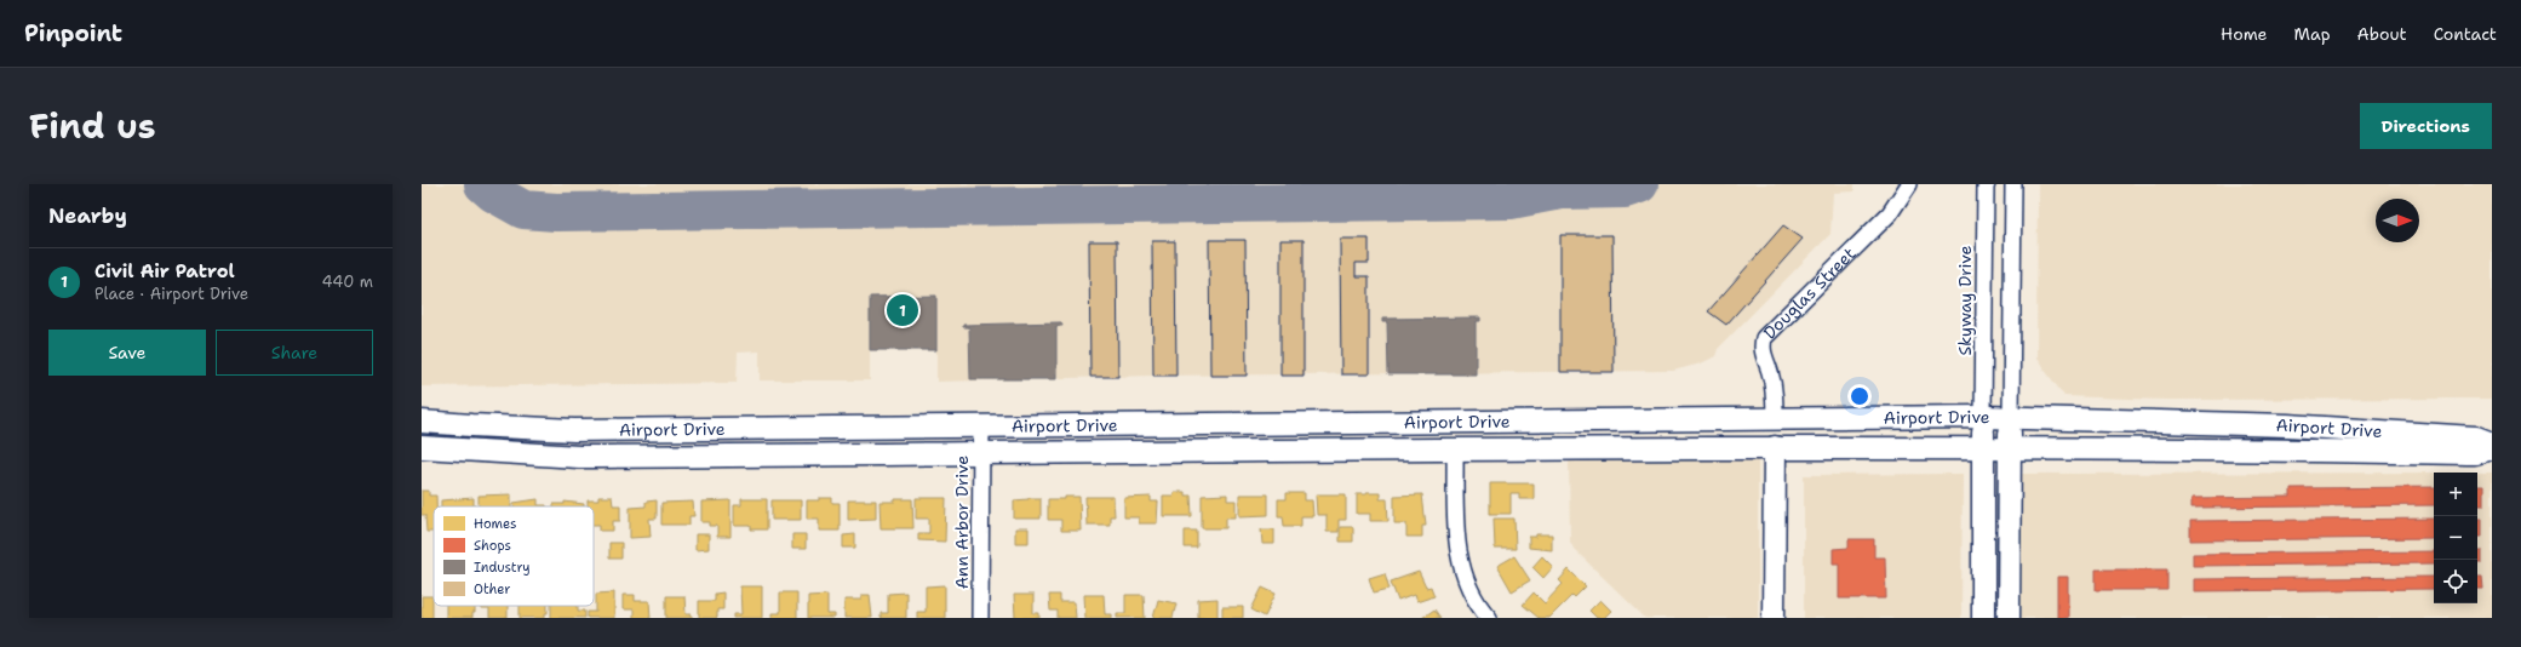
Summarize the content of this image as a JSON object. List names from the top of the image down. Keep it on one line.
{"streets":{"main road":["Airport Drive"],"street":["Douglas Street","Skyway Drive","Ann Arbor Drive"]},"crossings":[["Douglas Street","Airport Drive"],["Skyway Drive","Airport Drive"],["Airport Drive","Ann Arbor Drive"]],"legend":["Homes","Shops","Industry","Other"],"north":"right","page":{"header":"Pinpoint","nav":["Home","Map","About","Contact"],"title":"Find us","buttons":["Directions",["Save","Share"]],"heading":"Nearby","list":[{"mark":"1","name":"Civil Air Patrol","note":"Place · Airport Drive","value":"440 m"}],"pins":"1","map_buttons":["+","−"]}}
